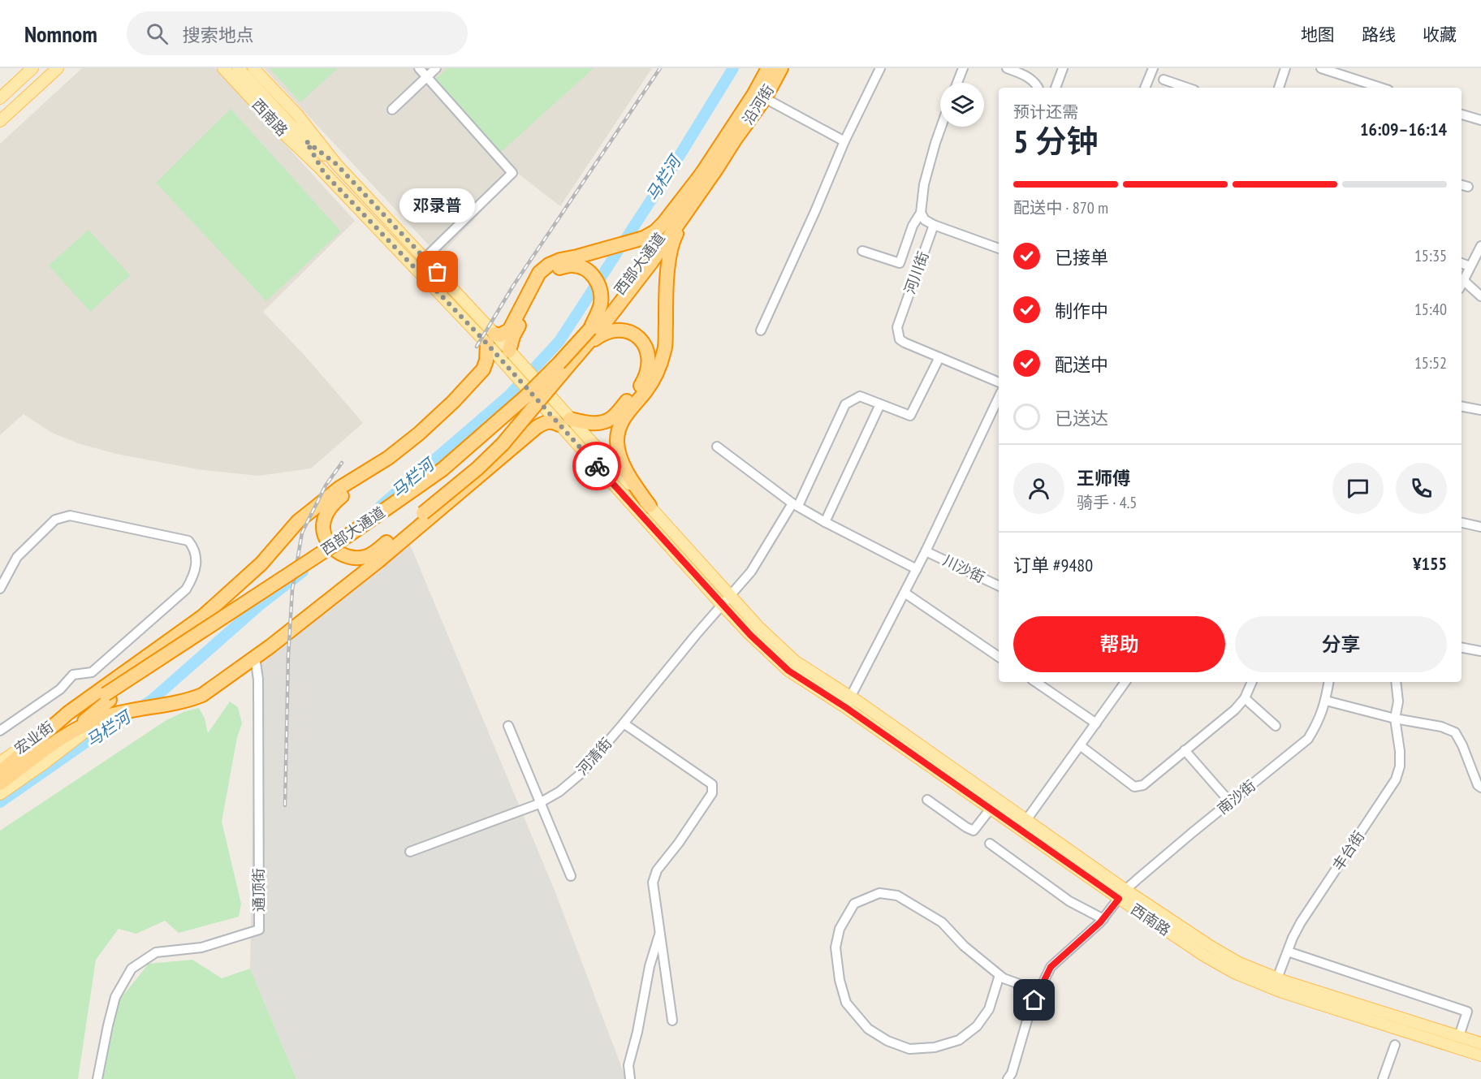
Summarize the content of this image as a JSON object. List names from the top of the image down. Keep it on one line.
{"streets":{"highway":["沿河街","西部大通道"],"main road":["西南路","宏业街"],"street":["河川街","川沙街","河清街","南沙街","丰台街","通顶街"]},"crossings":[["沿河街","西部大通道"],["西南路","河清街"],["西南路","南沙街"],["西南路","丰台街"]],"water":["马栏河"],"places":["邓录普"],"page":{"header":"Nomnom","search":"搜索地点","nav":["地图","路线","收藏"],"heading":["5 分钟","预计还需","16:09–16:14"],"panel":["王师傅","骑手 · 4.5","订单 #9480","¥155"],"bar":"配送中 · 870 m","bubble":"邓录普","list":[["已接单","15:35"],["制作中","15:40"],["配送中","15:52"],"已送达"],"buttons":["帮助","分享"]}}
